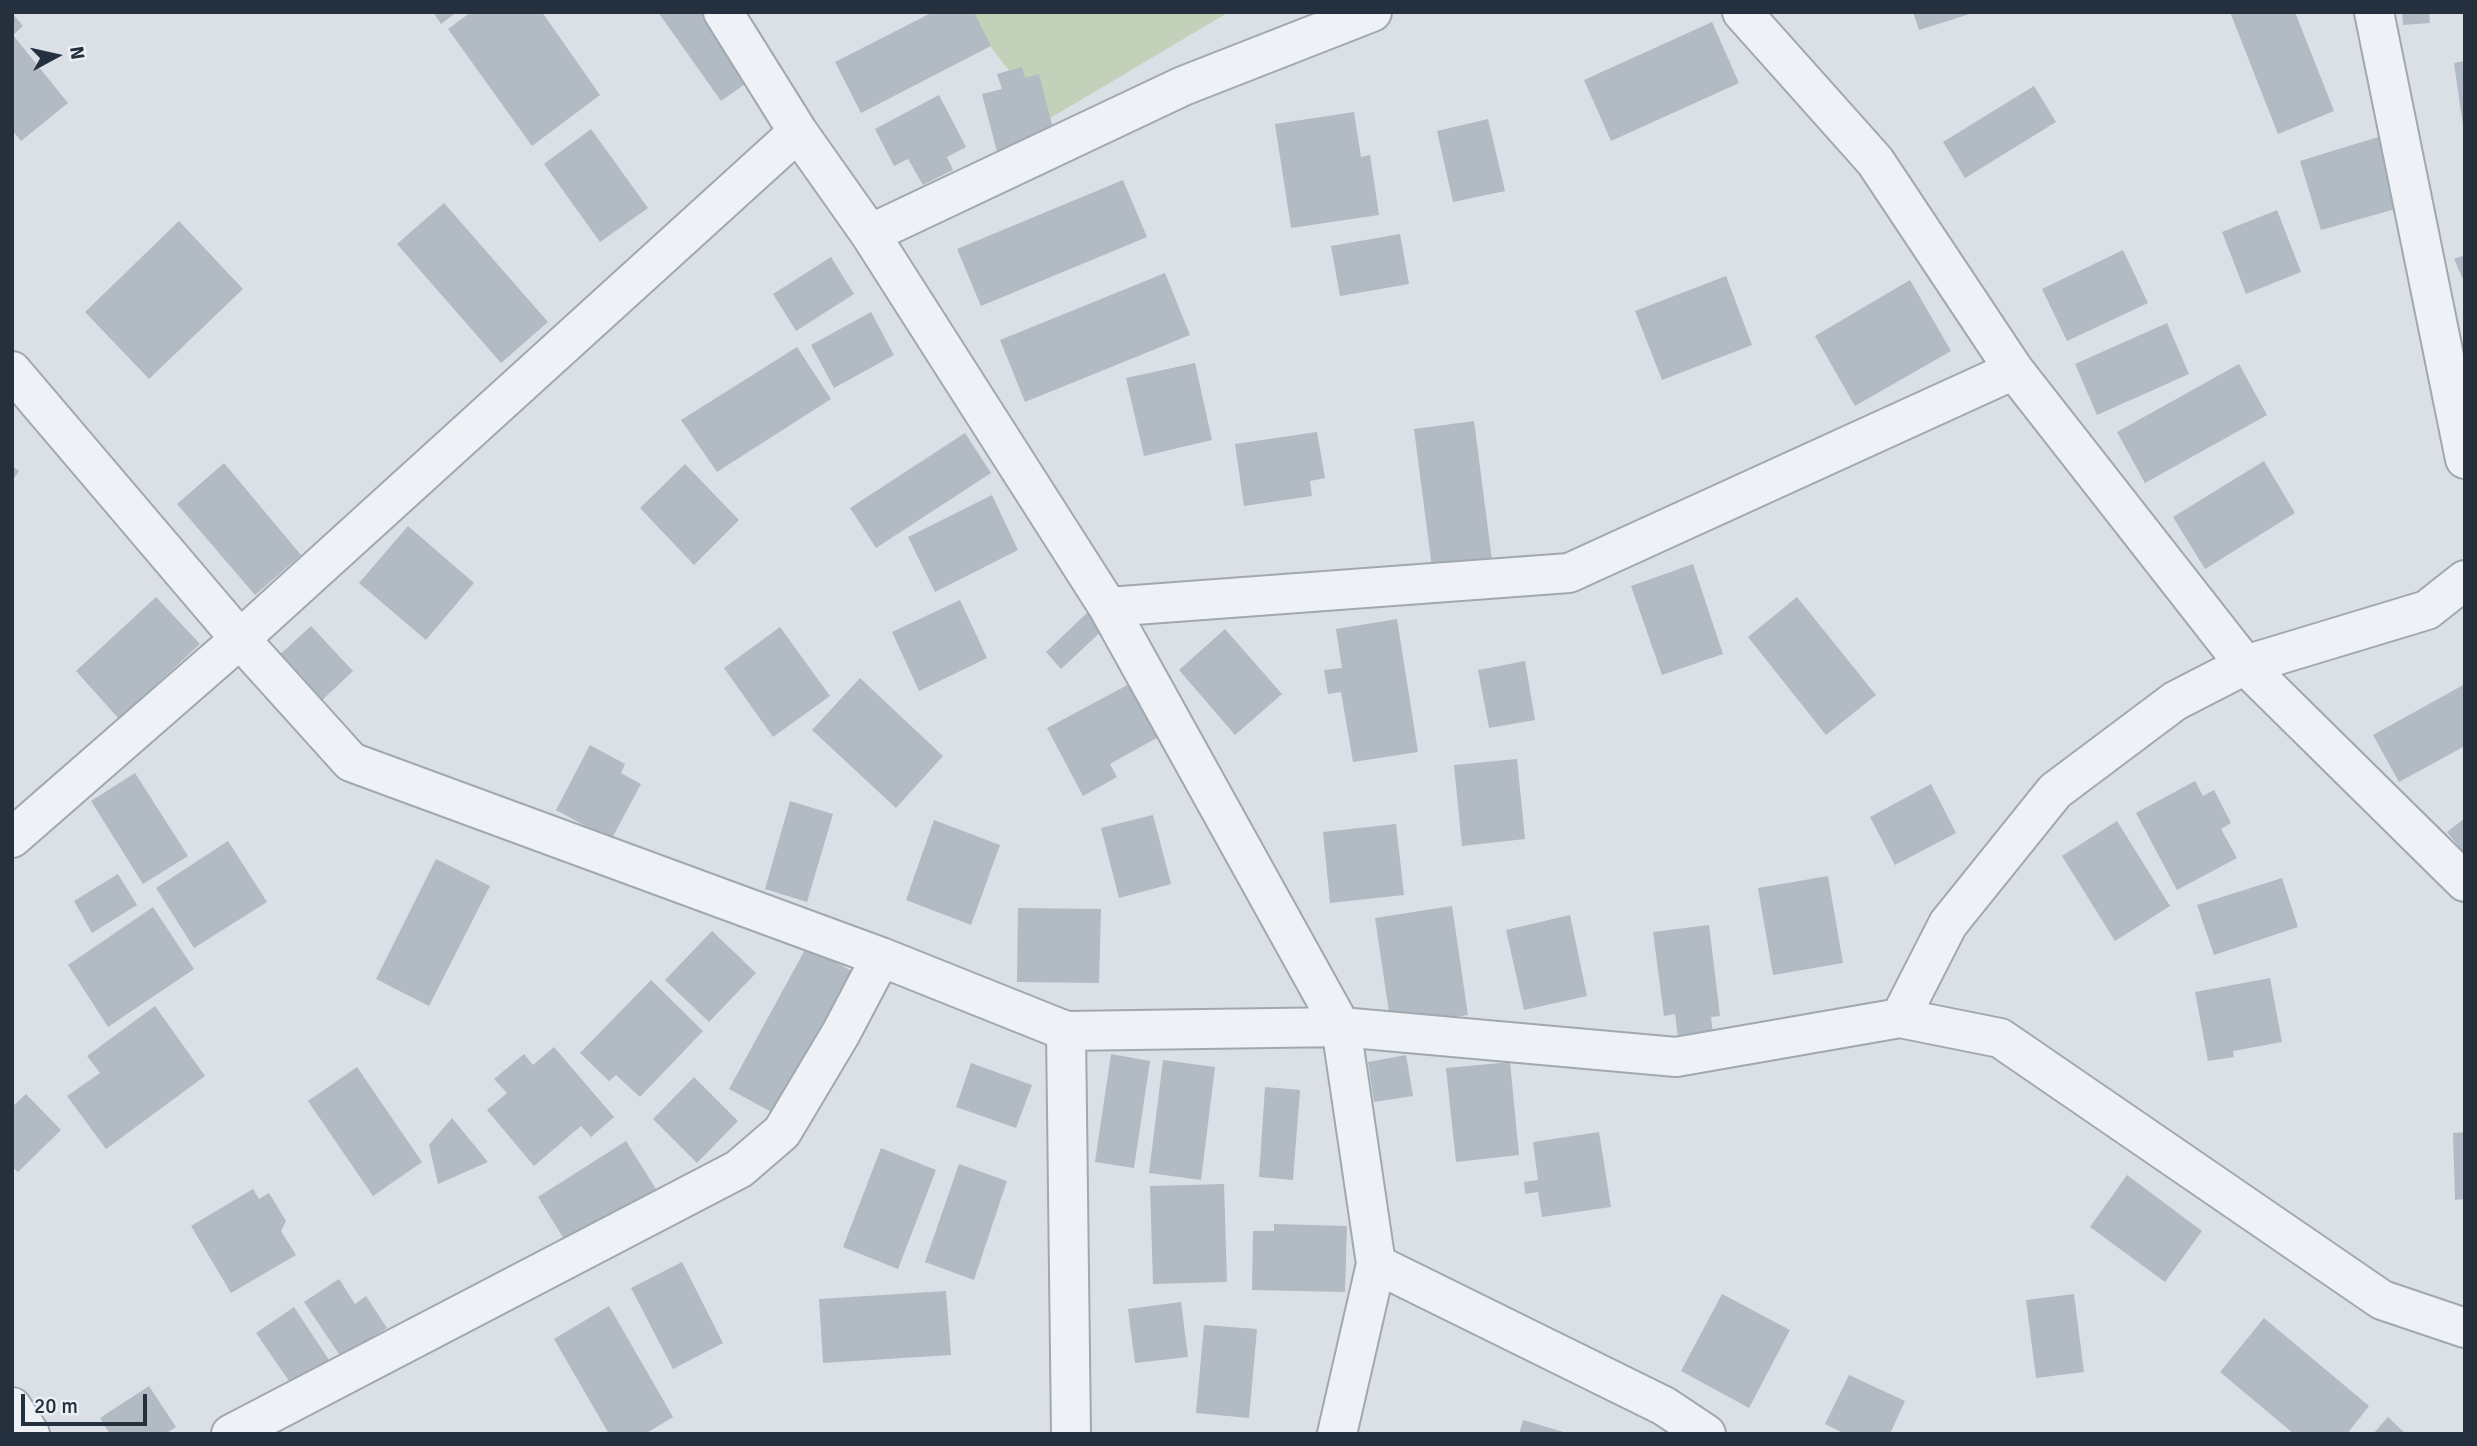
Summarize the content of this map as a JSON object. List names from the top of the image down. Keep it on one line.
{"scale_bar":"20 m","north":"right"}
